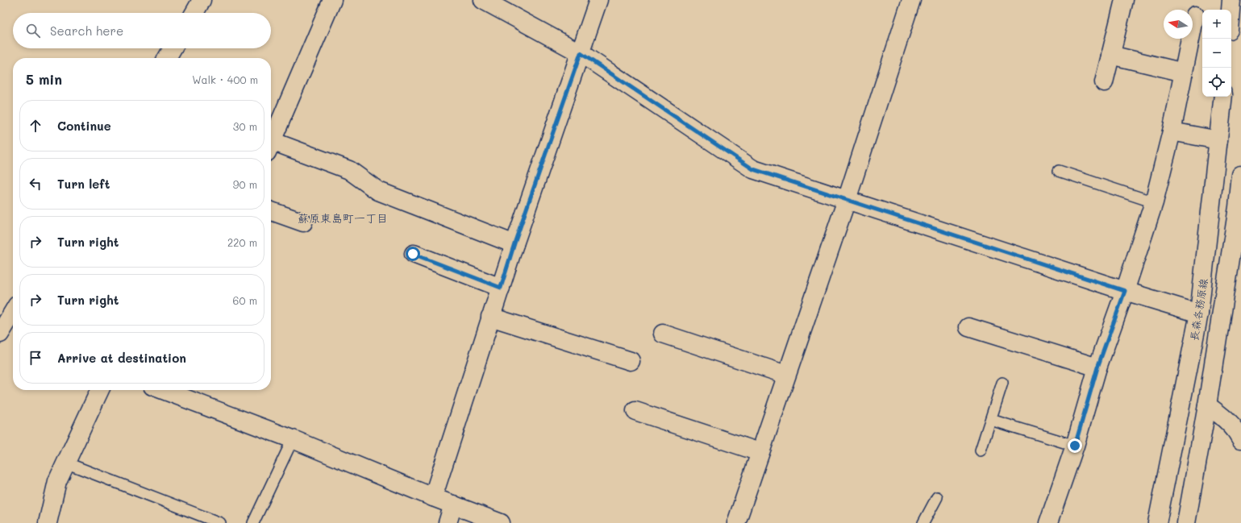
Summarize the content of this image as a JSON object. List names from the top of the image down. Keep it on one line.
{"streets":{"street":["長森各務原線"]},"districts":["蘇原東島町一丁目"],"north":"left","page":{"map_buttons":["+","−"],"search":"Search here","heading":["5 min","Walk · 400 m"],"list":[["Continue","30 m"],["Turn left","90 m"],["Turn right","220 m"],["Turn right","60 m"],"Arrive at destination"]}}
